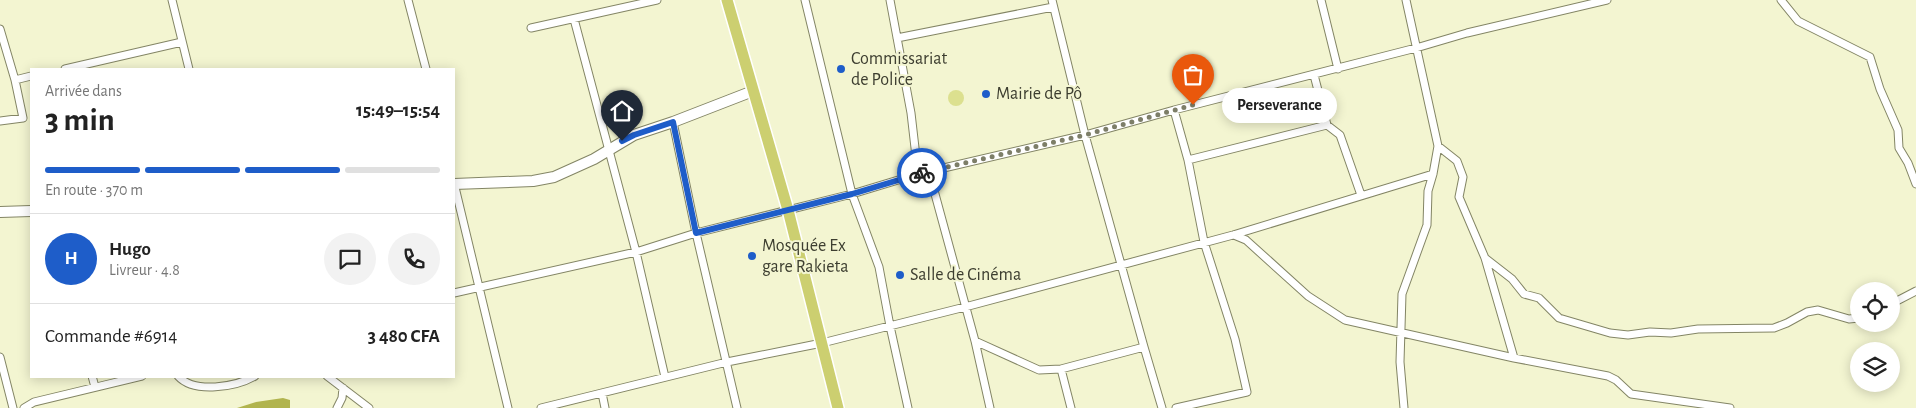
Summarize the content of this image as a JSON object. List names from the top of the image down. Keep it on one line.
{"places":["Commissariat de Police","Mairie de Pô","Perseverance","Mosquée Ex gare Rakieta","Salle de Cinéma"],"page":{"heading":["3 min","Arrivée dans","15:49–15:54"],"panel":["Hugo","Livreur · 4.8","Commande #6914","3 480 CFA"],"bubble":"Perseverance","bar":"En route · 370 m","round":"H"}}
